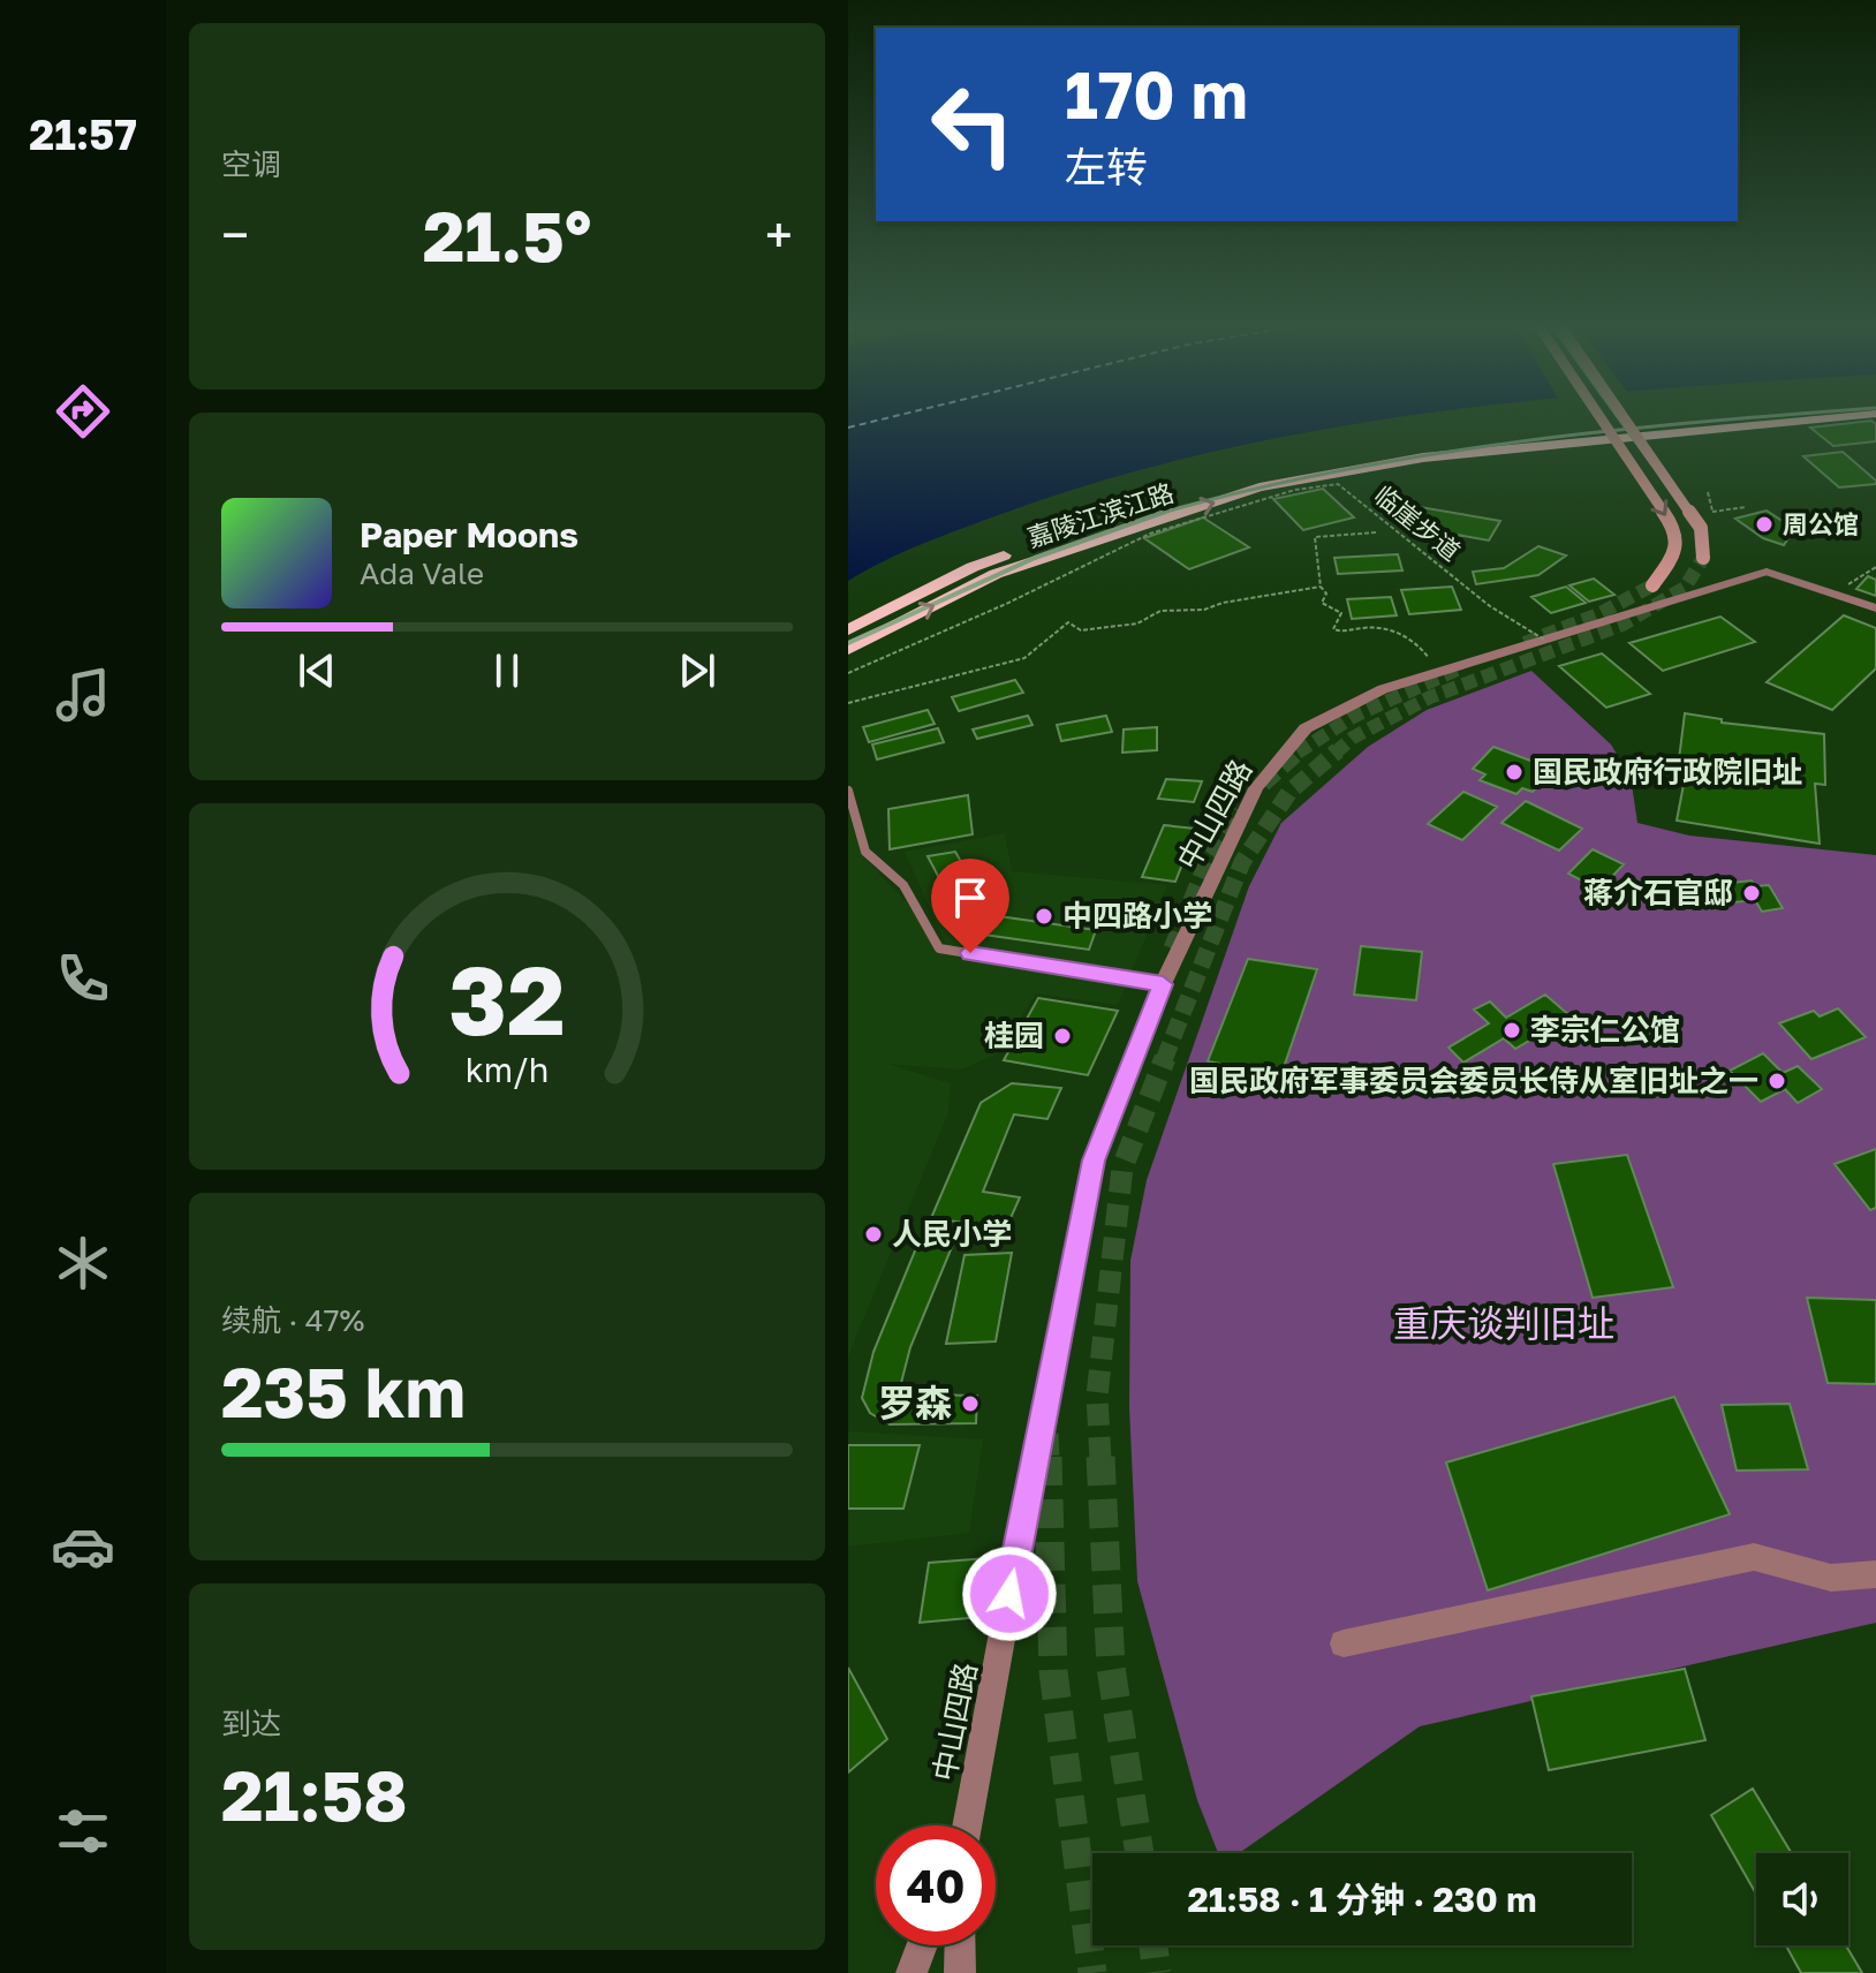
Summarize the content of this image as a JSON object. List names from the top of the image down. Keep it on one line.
{"streets":{"main road":["嘉陵江滨江路"],"street":["中山四路"],"path":["临崖步道"]},"crossings":[["临崖步道","中山四路"]],"parks":["重庆谈判旧址"],"places":["周公馆","国民政府行政院旧址","蒋介石官邸","中四路小学","李宗仁公馆","桂园","国民政府军事委员会委员长侍从室旧址之一","人民小学","罗森"],"page":{"tabs":"21:57","tile":["空调",["续航 · 47%","235 km"],["到达","21:58"]],"turn":["170 m","左转"],"heat":["−","21.5°","+"],"song":["Paper Moons","Ada Vale"],"limit":"40","trip":"21:58 · 1 分钟 · 230 m","gauge":["32","km/h"]}}
